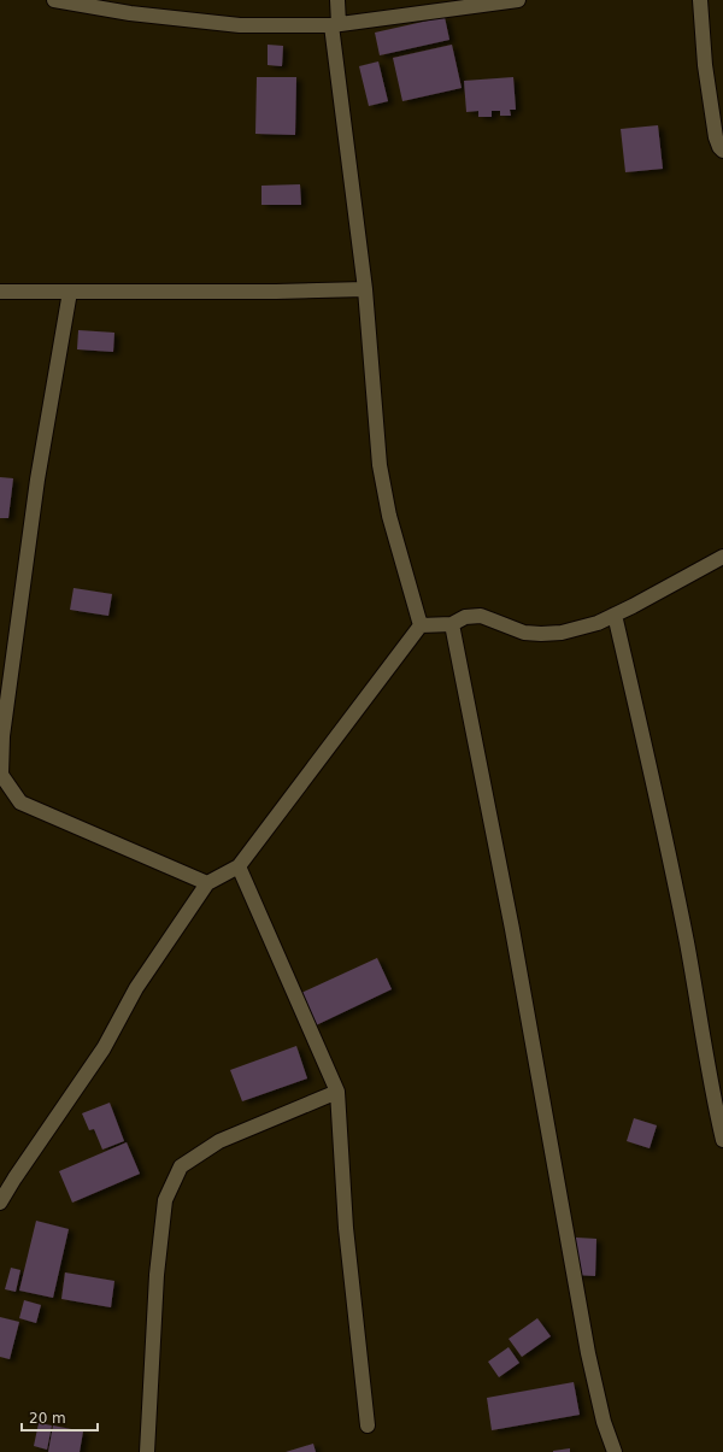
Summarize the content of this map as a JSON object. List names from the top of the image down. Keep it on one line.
{"scale_bar":"20 m"}
